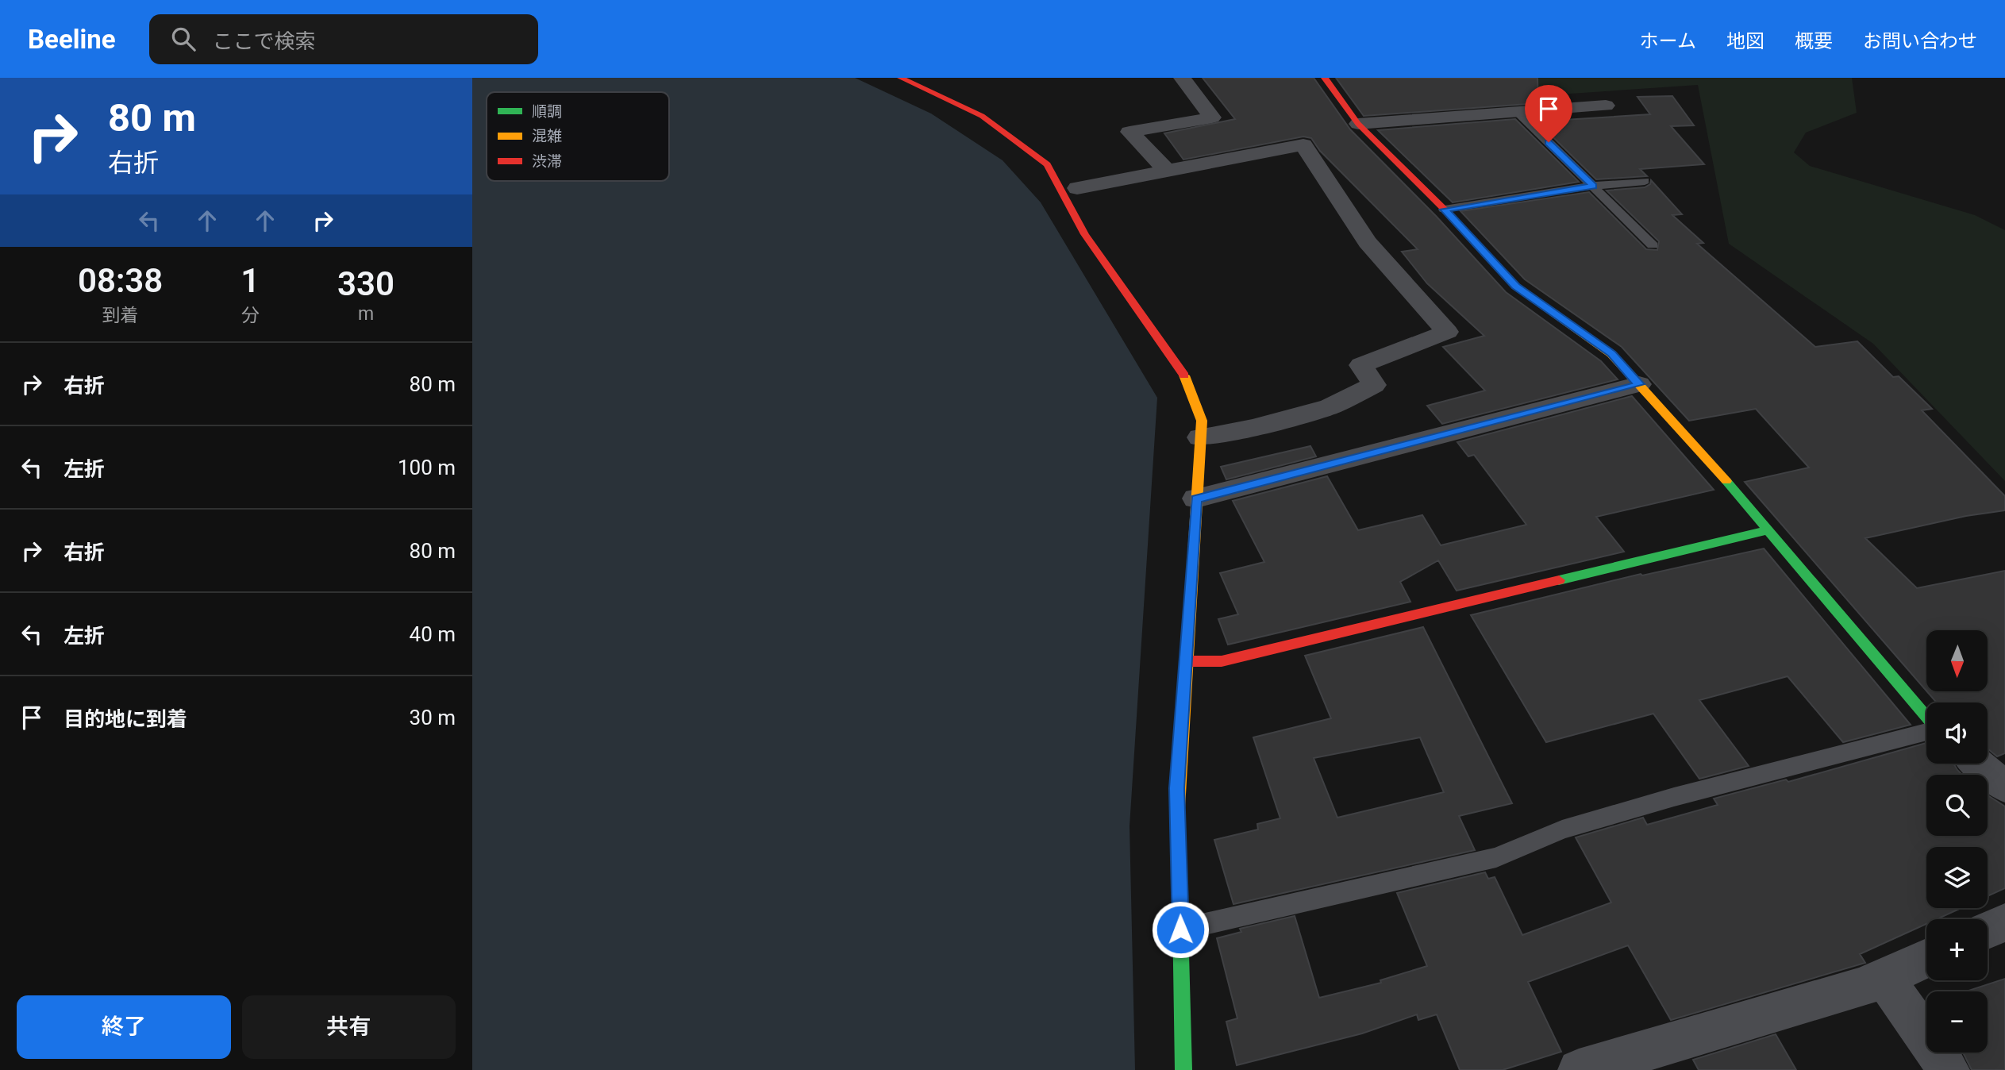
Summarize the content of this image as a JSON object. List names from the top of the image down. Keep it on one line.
{"legend":["順調","混雑","渋滞"],"north":"bottom","page":{"header":"Beeline","search":"ここで検索","nav":["ホーム","地図","概要","お問い合わせ"],"turn":["80 m","右折"],"eta":["08:38","到着","1","分","330","m"],"list":[{"name":"右折","value":"80 m"},{"name":"左折","value":"100 m"},{"name":"右折","value":"80 m"},{"name":"左折","value":"40 m"},{"name":"目的地に到着","value":"30 m"}],"map_buttons":["+","−"],"buttons":["終了","共有"]}}
